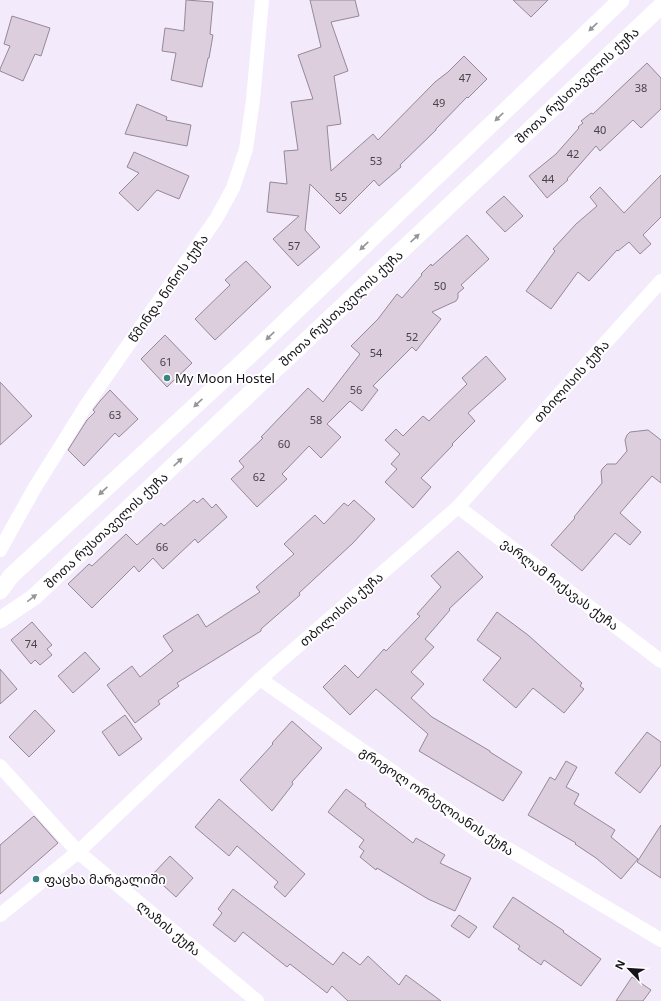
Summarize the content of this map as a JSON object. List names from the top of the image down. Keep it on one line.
{"streets":{"street":["შოთა რუსთაველის ქუჩა","წმინდა ნინოს ქუჩა","თბილისის ქუჩა","ვარლამ ჩიქავას ქუჩა","გრიგოლ ორბელიანის ქუჩა","ლაზის ქუჩა"]},"crossings":[["თბილისის ქუჩა","ვარლამ ჩიქავას ქუჩა"],["თბილისის ქუჩა","გრიგოლ ორბელიანის ქუჩა"],["თბილისის ქუჩა","ლაზის ქუჩა"]],"places":["My Moon Hostel","ფაცხა მარგალიში"],"house_numbers":["47","38","49","40","42","53","44","55","57","50","52","54","61","56","63","58","60","62","66","74"],"north":"top left"}
